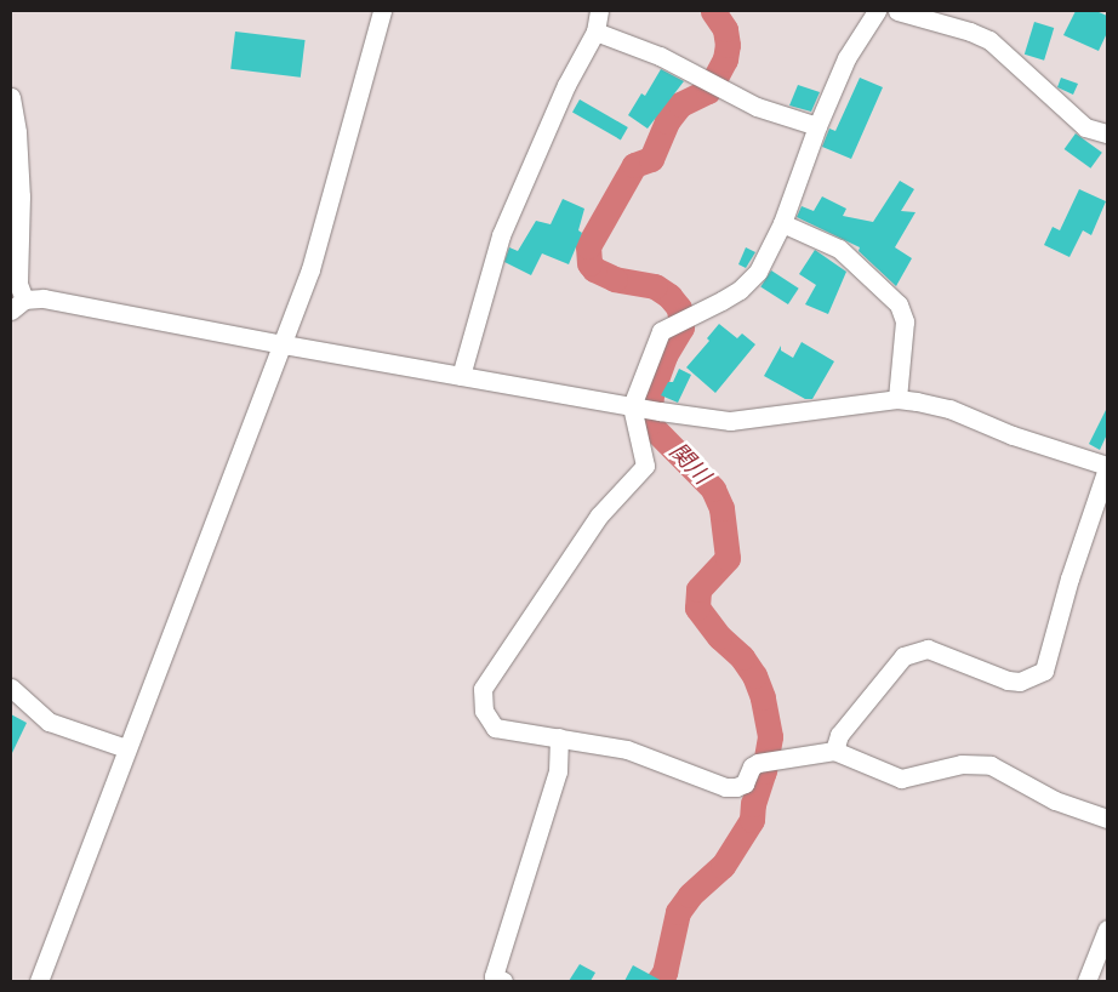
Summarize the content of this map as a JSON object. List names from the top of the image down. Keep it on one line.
{"water":["関川"]}
